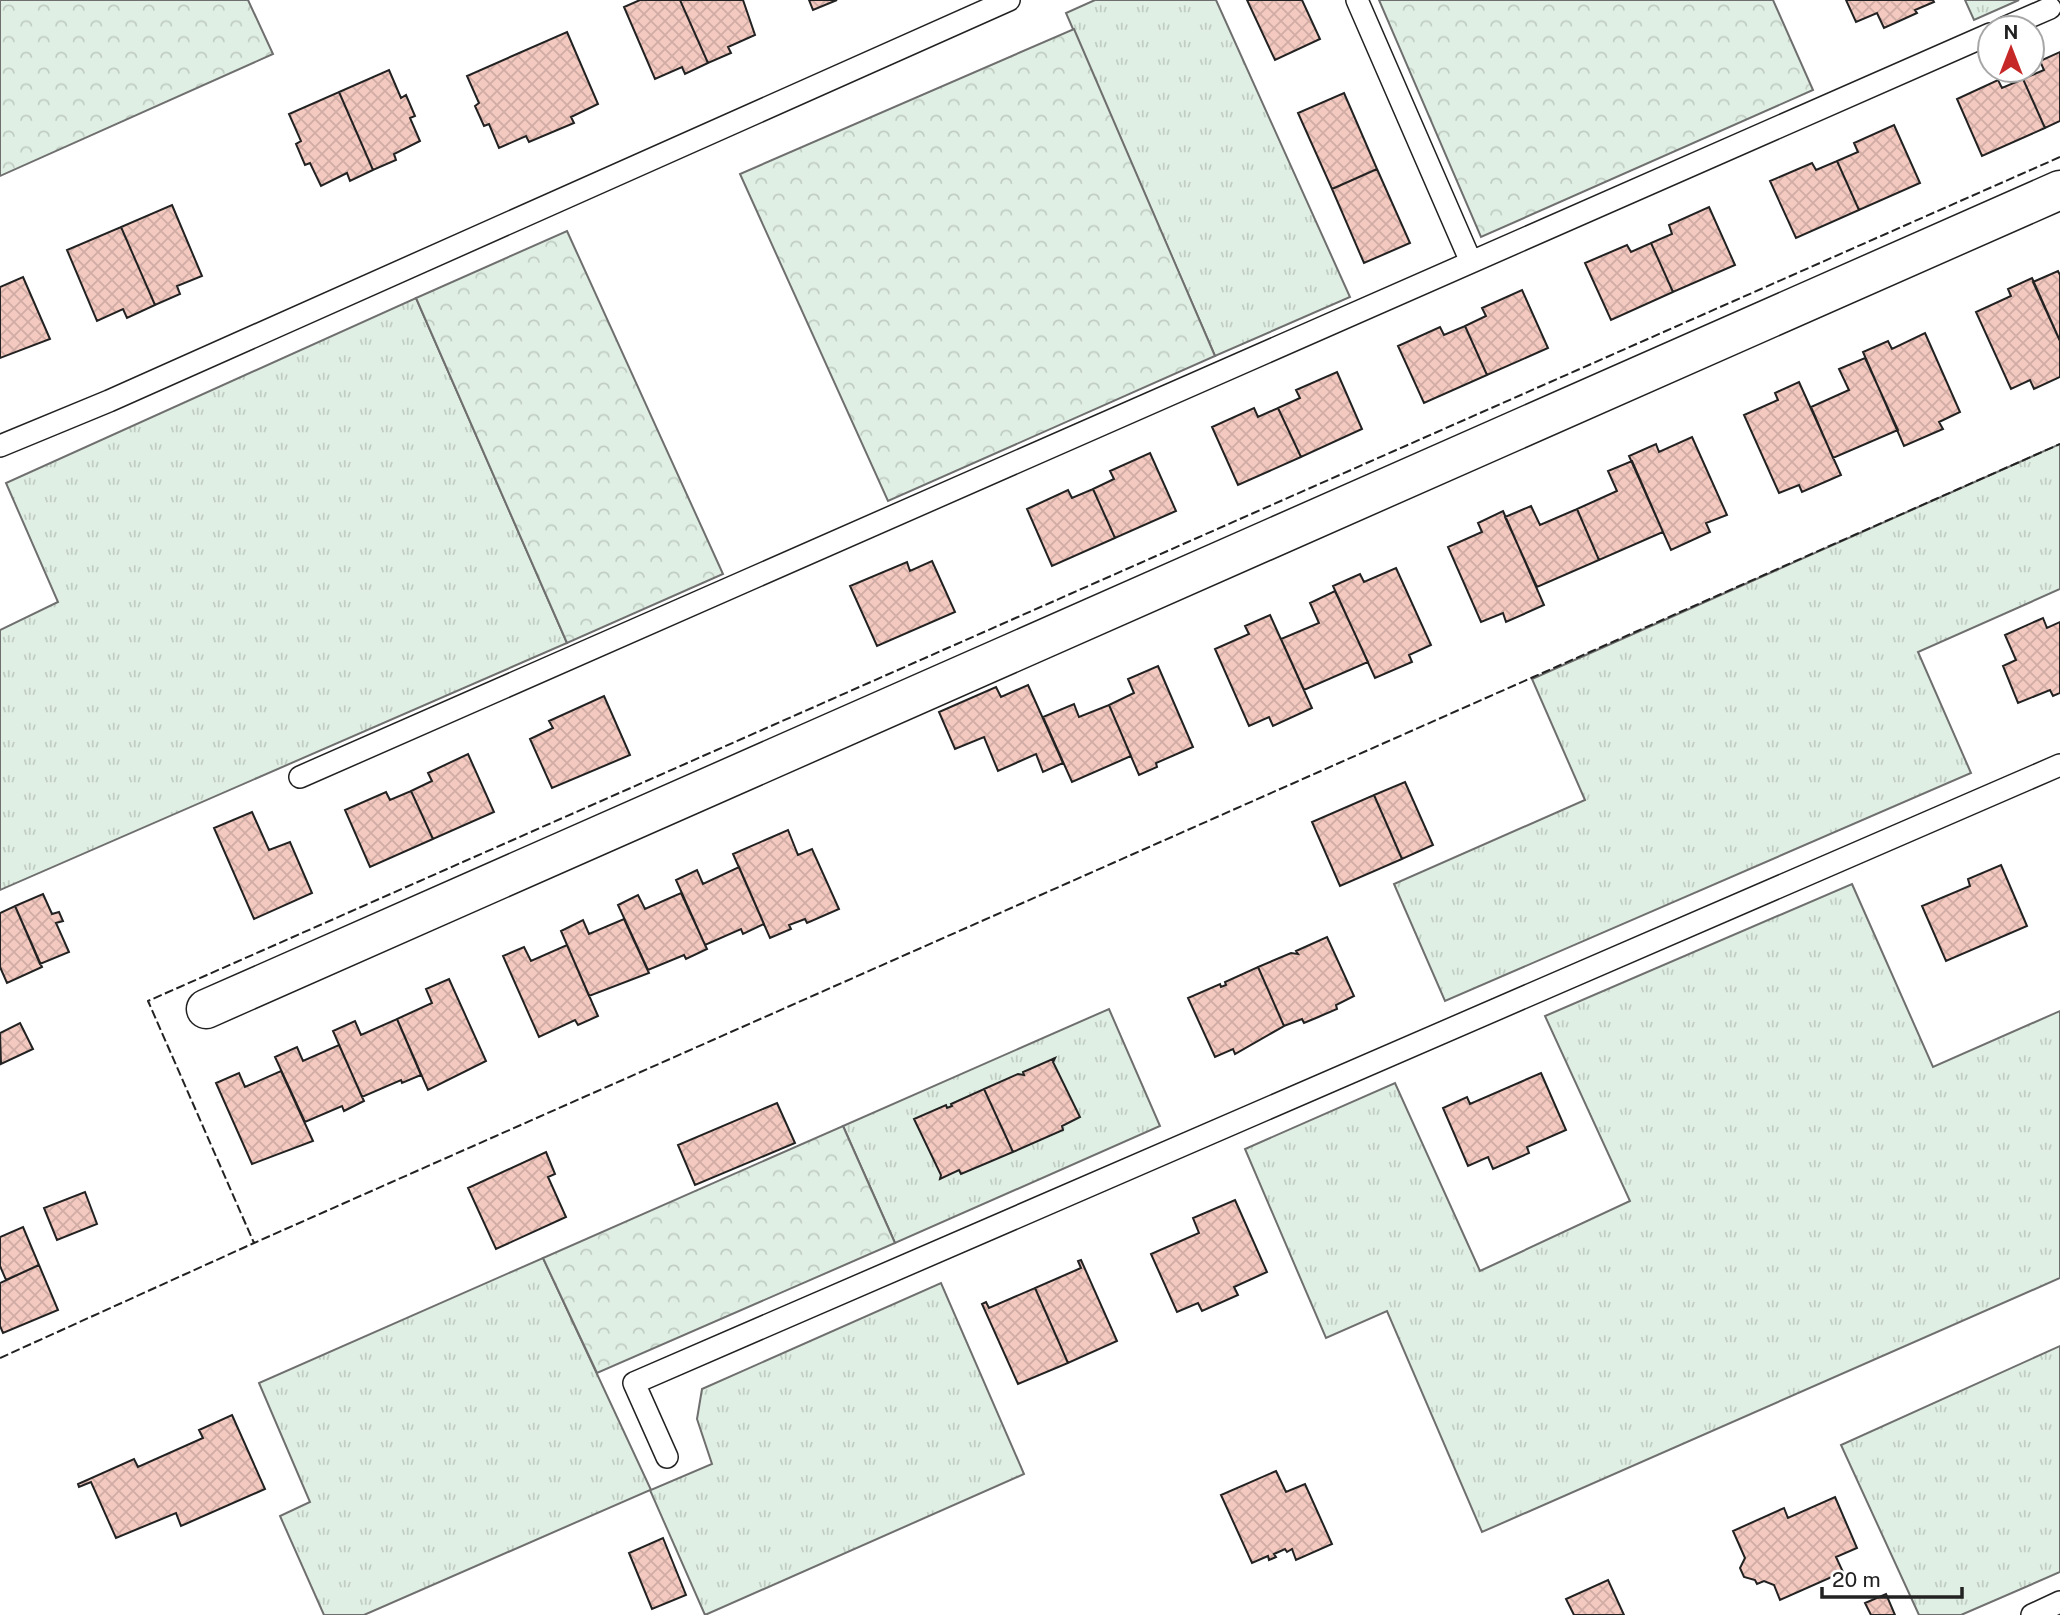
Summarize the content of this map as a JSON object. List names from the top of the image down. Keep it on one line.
{"scale_bar":"20 m","north":"top"}
